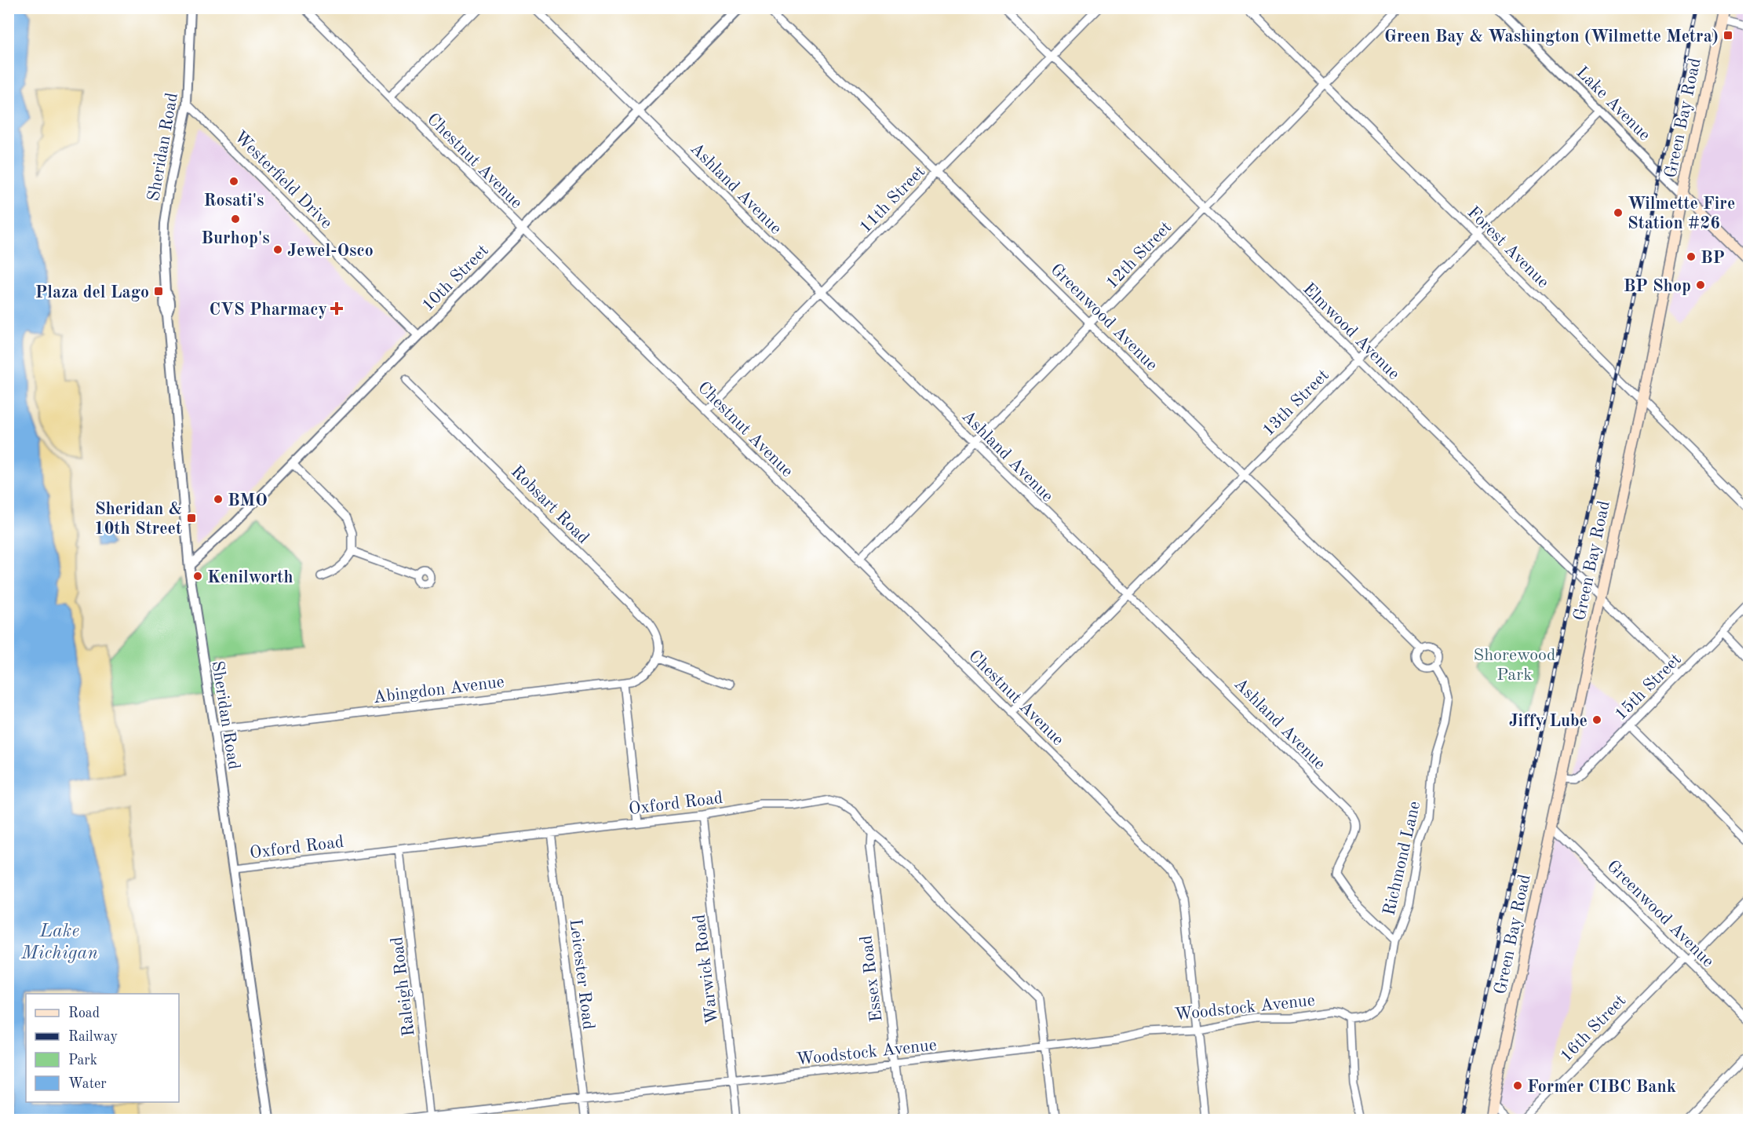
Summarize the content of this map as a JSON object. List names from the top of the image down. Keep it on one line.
{"streets":{"main road":["Lake Avenue","Green Bay Road"],"street":["Sheridan Road","Chestnut Avenue","Westerfield Drive","Ashland Avenue","11th Street","Forest Avenue","12th Street","10th Street","Greenwood Avenue","Elmwood Avenue","13th Street","Robsart Road","15th Street","Abingdon Avenue","Oxford Road","Richmond Lane","Warwick Road","Leicester Road","Essex Road","Raleigh Road","Woodstock Avenue","16th Street"]},"crossings":[["Lake Avenue","Green Bay Road"],["Lake Avenue","13th Street"],["Green Bay Road","Forest Avenue"],["Green Bay Road","Greenwood Avenue"],["Green Bay Road","Elmwood Avenue"],["Green Bay Road","15th Street"],["Sheridan Road","Westerfield Drive"],["Sheridan Road","10th Street"],["Sheridan Road","Abingdon Avenue"],["Sheridan Road","Oxford Road"],["Chestnut Avenue","11th Street"],["Chestnut Avenue","12th Street"],["Chestnut Avenue","10th Street"],["Chestnut Avenue","13th Street"],["Chestnut Avenue","Woodstock Avenue"],["Westerfield Drive","10th Street"],["Ashland Avenue","11th Street"],["Ashland Avenue","12th Street"],["Ashland Avenue","10th Street"],["Ashland Avenue","13th Street"],["Ashland Avenue","Richmond Lane"],["11th Street","Greenwood Avenue"],["11th Street","Elmwood Avenue"],["Forest Avenue","12th Street"],["Forest Avenue","13th Street"],["12th Street","Greenwood Avenue"],["12th Street","Elmwood Avenue"],["Greenwood Avenue","13th Street"],["Greenwood Avenue","Richmond Lane"],["Greenwood Avenue","16th Street"],["Elmwood Avenue","13th Street"],["Elmwood Avenue","15th Street"],["Robsart Road","Abingdon Avenue"],["Oxford Road","Warwick Road"],["Oxford Road","Leicester Road"],["Oxford Road","Essex Road"],["Oxford Road","Raleigh Road"],["Oxford Road","Woodstock Avenue"],["Richmond Lane","Woodstock Avenue"],["Warwick Road","Woodstock Avenue"],["Leicester Road","Woodstock Avenue"],["Essex Road","Woodstock Avenue"],["Raleigh Road","Woodstock Avenue"]],"water":["Lake Michigan"],"parks":["Shorewood Park"],"places":{"transit":["Green Bay & Washington (Wilmette Metra)","Plaza del Lago","Sheridan & 10th Street"],"other":["Rosati's","Wilmette Fire Station #26","Burhop's","Jewel-Osco","BP","BP Shop","BMO","Kenilworth","Jiffy Lube","Former CIBC Bank"],"health":["CVS Pharmacy"]},"legend":["Road","Railway","Park","Water"]}
